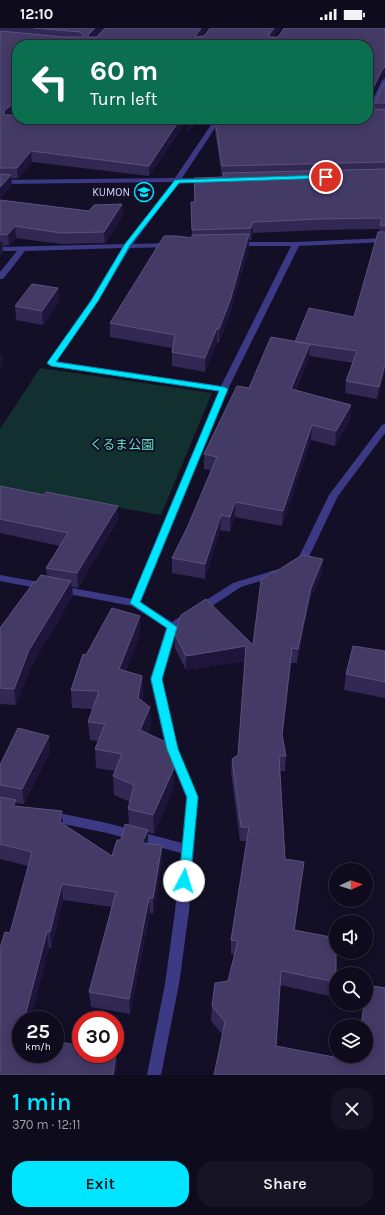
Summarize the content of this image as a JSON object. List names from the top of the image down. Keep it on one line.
{"parks":["くるま公園"],"places":{"school or university":["KUMON"]},"north":"right","page":{"status":"12:10","turn":["60 m","Turn left"],"speed":"25 km/h","limit":"30","heading":["1 min","370 m · 12:11"],"buttons":["Exit","Share"]}}
